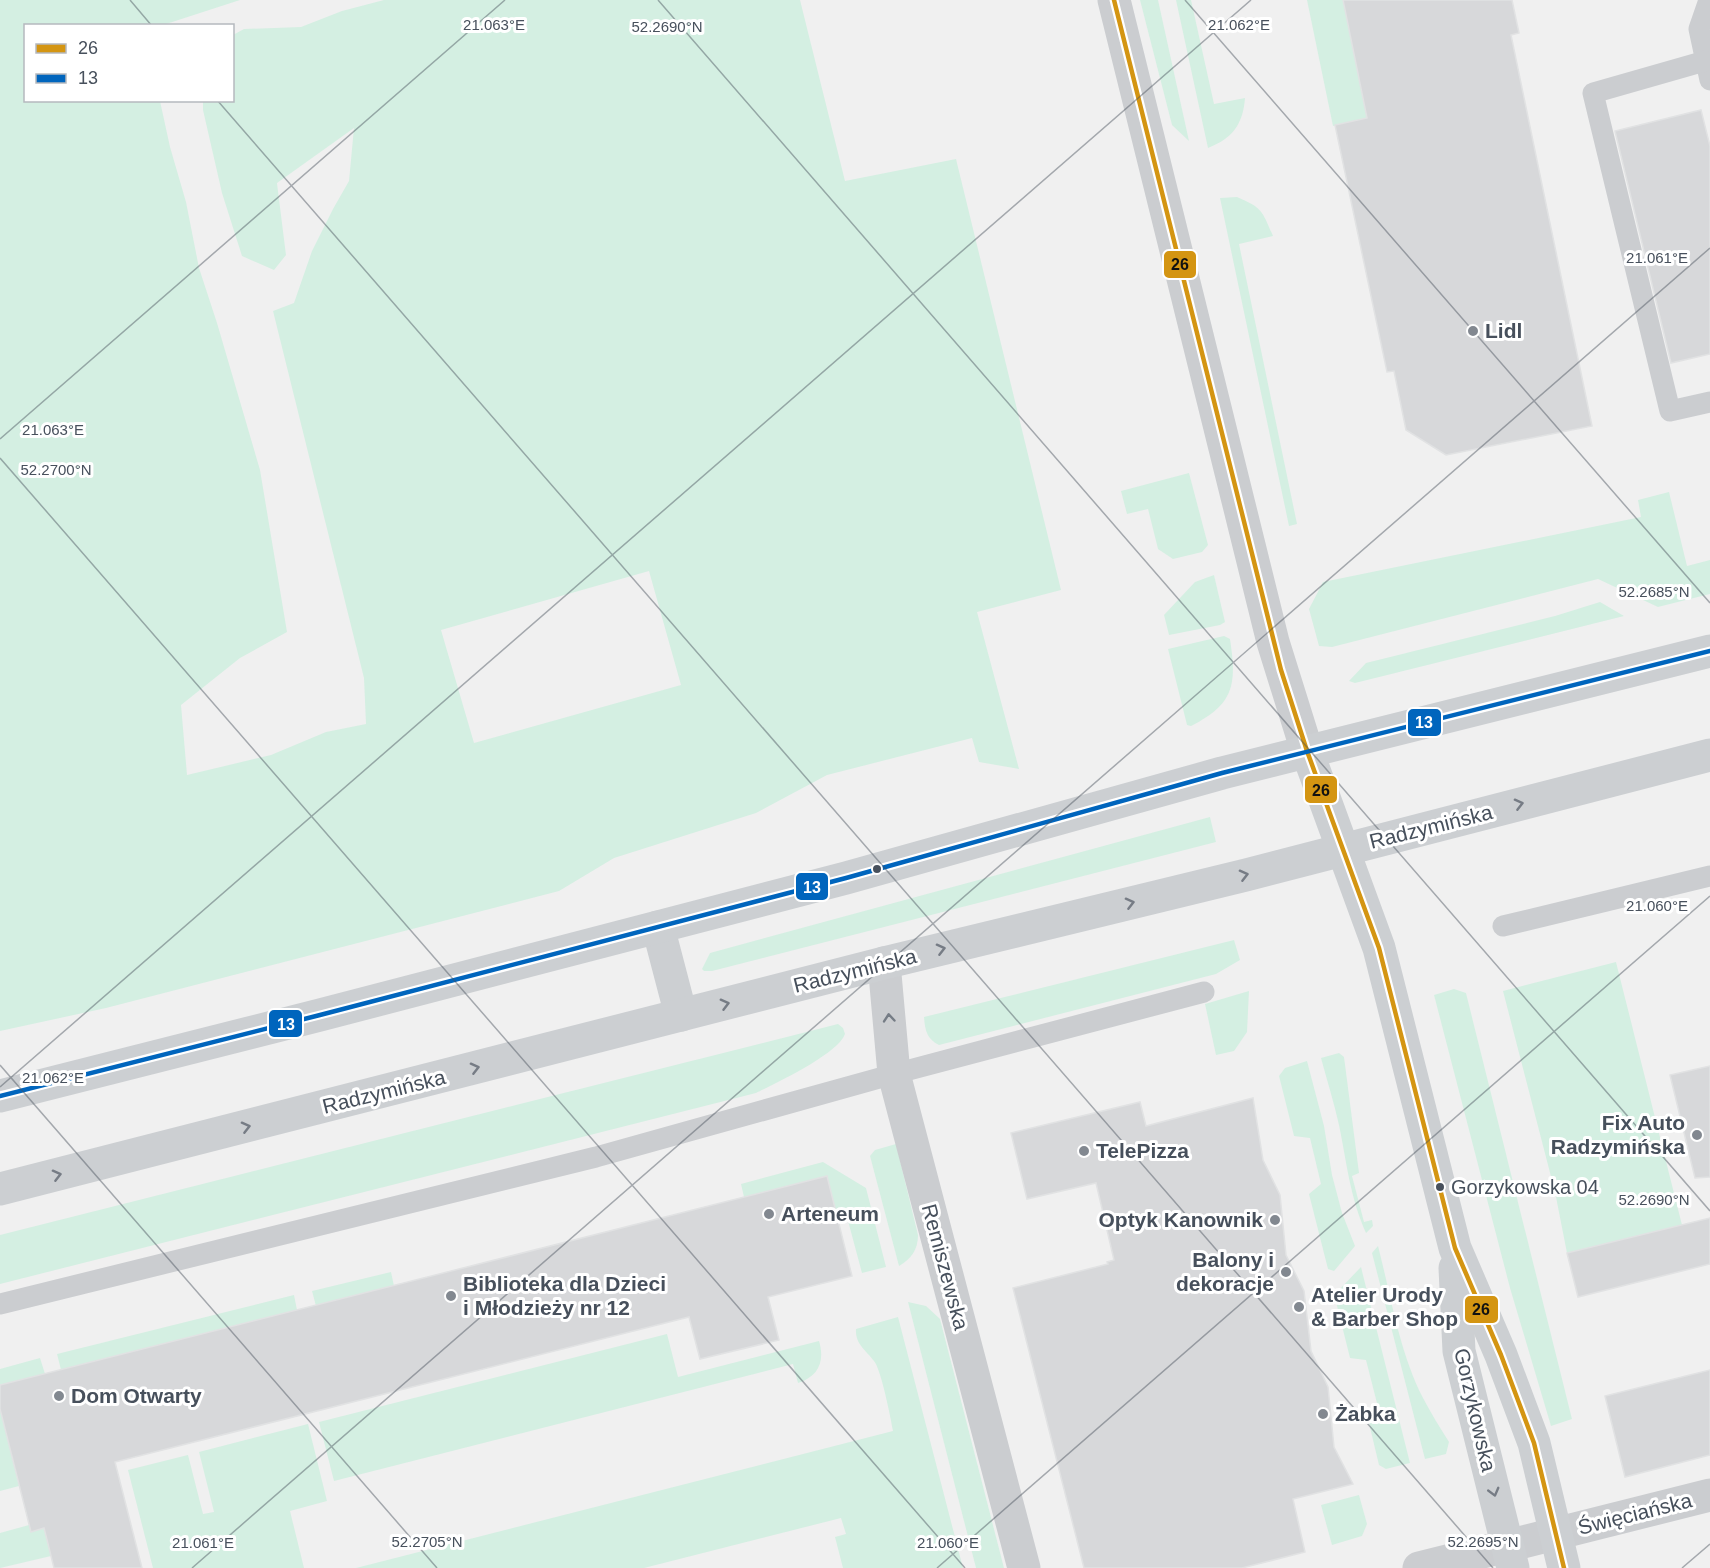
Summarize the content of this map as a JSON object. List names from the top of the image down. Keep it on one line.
{"streets":{"main road":["Radzymińska","Gorzykowska"],"street":["Remiszewska","Święciańska"]},"crossings":[["Radzymińska","Remiszewska"],["Radzymińska","Gorzykowska"],["Gorzykowska","Święciańska"]],"places":["Lidl","Fix Auto Radzymińska","TelePizza","Gorzykowska 04","Arteneum","Optyk Kanownik","Balony i dekoracje","Biblioteka dla Dzieci i Młodzieży nr 12","Atelier Urody & Barber Shop","Dom Otwarty","Żabka"],"lines":["transit line 26","transit line 13"],"legend":["26","13"],"coordinates":["21.063°E","21.062°E","52.2690°N","21.061°E","52.2700°N","52.2685°N","21.060°E","52.2705°N","52.2695°N"]}
